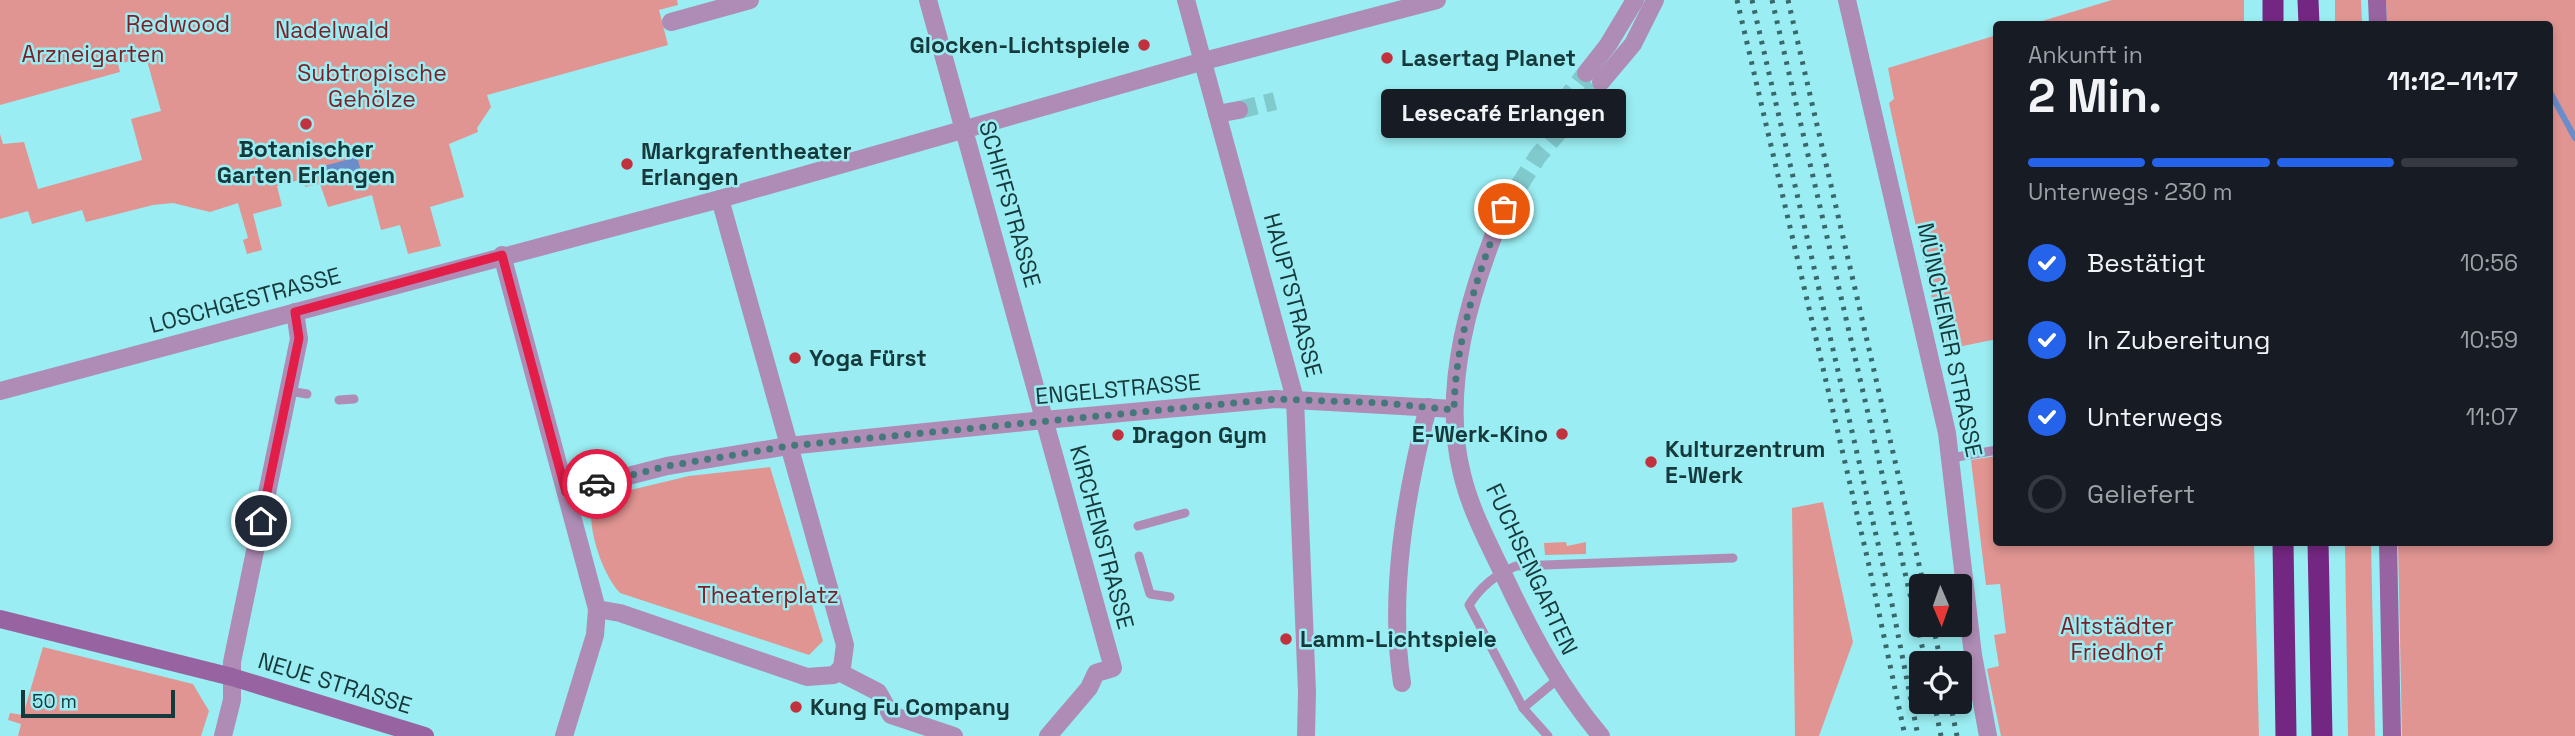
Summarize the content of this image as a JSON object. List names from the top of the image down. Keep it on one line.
{"streets":{"street":["SCHIFFSTRASSE","HAUPTSTRASSE","LOSCHGESTRASSE","MÜNCHENER STRASSE","ENGELSTRASSE","KIRCHENSTRASSE","FUCHSENGARTEN","NEUE STRASSE"]},"crossings":[["SCHIFFSTRASSE","ENGELSTRASSE"],["SCHIFFSTRASSE","KIRCHENSTRASSE"],["HAUPTSTRASSE","ENGELSTRASSE"],["ENGELSTRASSE","KIRCHENSTRASSE"],["ENGELSTRASSE","FUCHSENGARTEN"]],"parks":["Redwood","Nadelwald","Arzneigarten","Subtropische Gehölze","Theaterplatz","Altstädter Friedhof"],"places":["Glocken-Lichtspiele","Lasertag Planet","Botanischer Garten Erlangen","Markgrafentheater Erlangen","Lesecafé Erlangen","Yoga Fürst","E-Werk-Kino","Dragon Gym","Kulturzentrum E-Werk","Lamm-Lichtspiele","Kung Fu Company"],"scale_bar":"50 m","north":"bottom","page":{"heading":["2 Min.","Ankunft in","11:12–11:17"],"bubble":"Lesecafé Erlangen","bar":"Unterwegs · 230 m","list":[["Bestätigt","10:56"],["In Zubereitung","10:59"],["Unterwegs","11:07"],"Geliefert"],"scale":"50 m"}}
